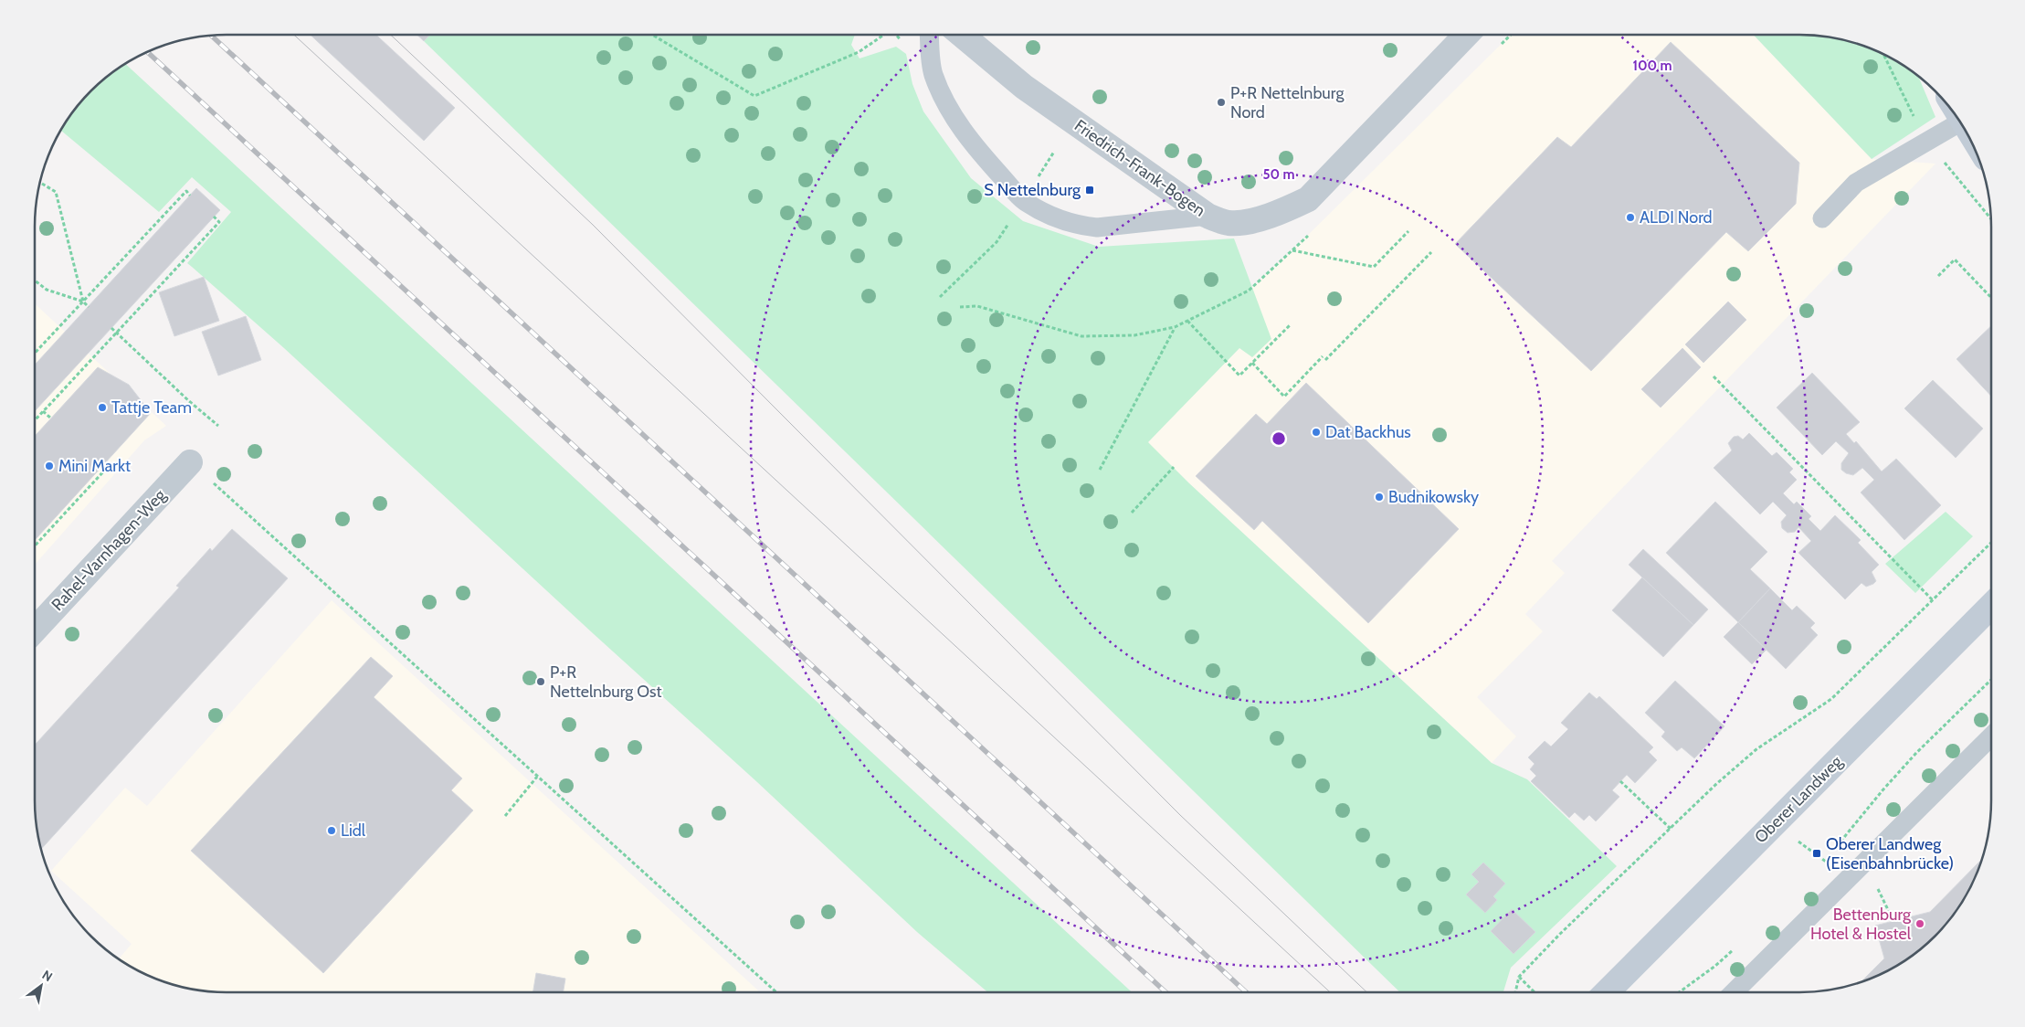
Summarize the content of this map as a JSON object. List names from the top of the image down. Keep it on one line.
{"streets":{"main road":["Oberer Landweg"],"street":["Friedrich-Frank-Bogen","Rahel-Varnhagen-Weg"]},"places":{"other":["P+R Nettelnburg Nord","ALDI Nord","Tattje Team","Dat Backhus","Mini Markt","Budnikowsky","P+R Nettelnburg Ost","Lidl","Bettenburg Hotel & Hostel"],"transit":["S Nettelnburg","Oberer Landweg (Eisenbahnbrücke)"]},"north":"top right","rings":["100 m","50 m"]}
